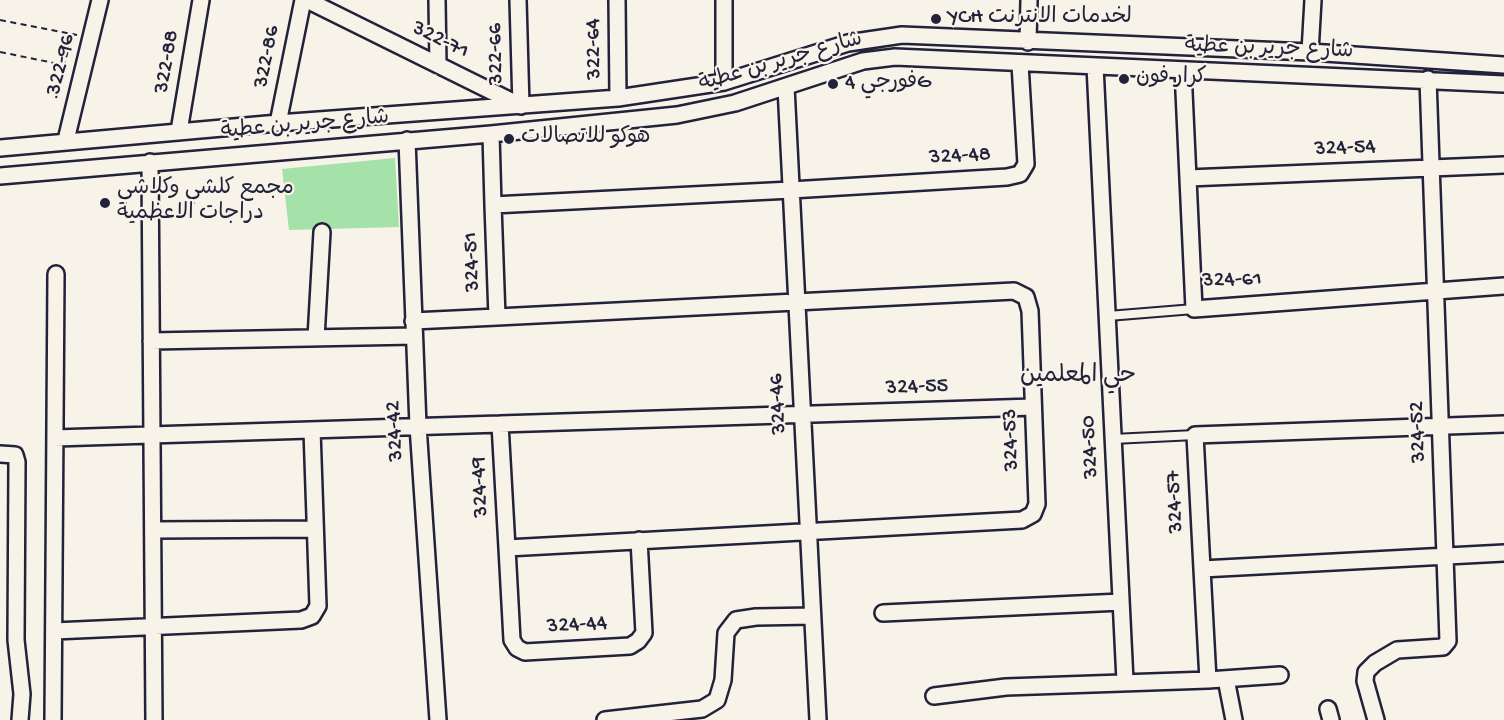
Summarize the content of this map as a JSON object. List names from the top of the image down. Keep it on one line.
{"streets":{"street":["322-71","322-64","شارع جرير بن عطية","322-66","322-86","322-88","322-96","324-54","324-48","324-51","324-61","324-55","324-46","324-42","324-52","324-53","324-50","324-49","324-57","324-44"]},"crossings":[["322-71","شارع جرير بن عطية"],["322-71","322-66"],["322-71","322-86"],["322-64","شارع جرير بن عطية"],["شارع جرير بن عطية","322-66"],["شارع جرير بن عطية","322-86"],["شارع جرير بن عطية","322-88"],["شارع جرير بن عطية","322-96"],["شارع جرير بن عطية","324-48"],["شارع جرير بن عطية","324-61"],["شارع جرير بن عطية","324-46"],["شارع جرير بن عطية","324-42"],["شارع جرير بن عطية","324-52"],["شارع جرير بن عطية","324-50"],["324-54","324-61"],["324-54","324-52"],["324-48","324-51"],["324-48","324-46"],["324-51","324-46"],["324-51","324-53"],["324-61","324-52"],["324-55","324-46"],["324-55","324-53"],["324-55","324-49"],["324-46","324-53"],["324-46","324-49"],["324-53","324-49"],["324-49","324-44"]],"districts":["حي المعلمين"],"places":["YCH لخدمات الانترنت","كرار فون","فورجي 4G","هوكو للاتصالات","مجمع كلشي وكلاشي دراجات الاعظمية"]}
